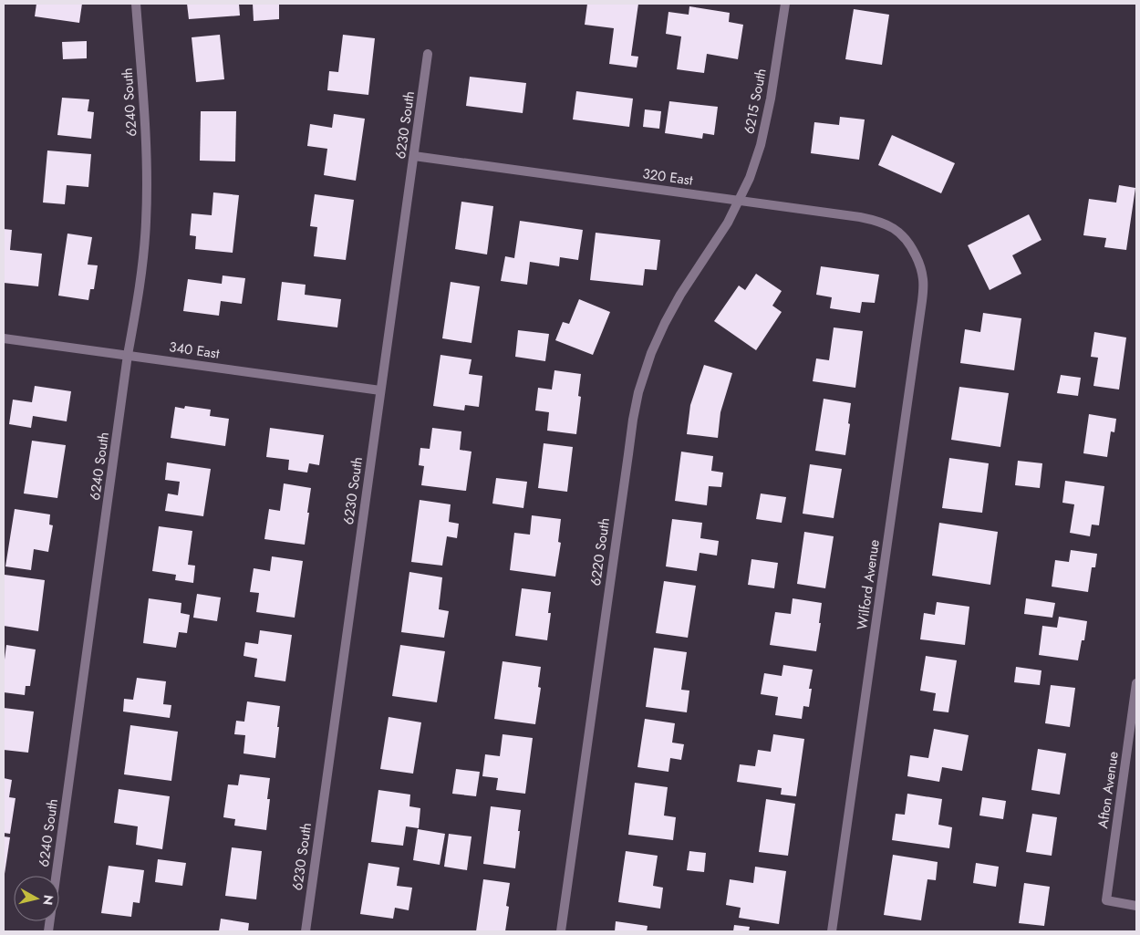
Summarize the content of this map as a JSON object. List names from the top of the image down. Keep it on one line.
{"streets":{"street":["6215 South","6240 South","6230 South","320 East","340 East","6220 South","Wilford Avenue","Afton Avenue"]},"crossings":[["6215 South","320 East"],["6215 South","6220 South"],["6240 South","340 East"],["6230 South","320 East"],["6230 South","340 East"],["320 East","6220 South"],["320 East","Wilford Avenue"]],"north":"right"}
